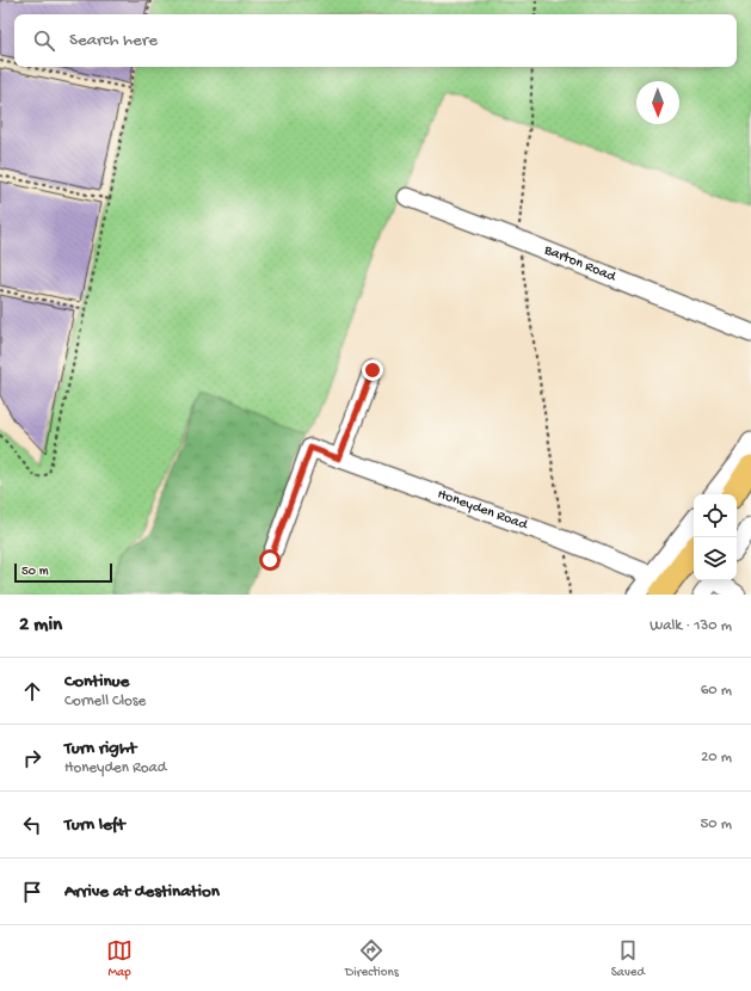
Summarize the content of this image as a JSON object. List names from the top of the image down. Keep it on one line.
{"streets":{"street":["Barton Road","Honeyden Road"]},"scale_bar":"50 m","north":"bottom","page":{"search":"Search here","scale":"50 m","heading":["2 min","Walk · 130 m"],"list":[["Continue","Cornell Close","60 m"],["Turn right","Honeyden Road","20 m"],["Turn left","50 m"],"Arrive at destination"],"nav":["Map","Directions","Saved"]}}
